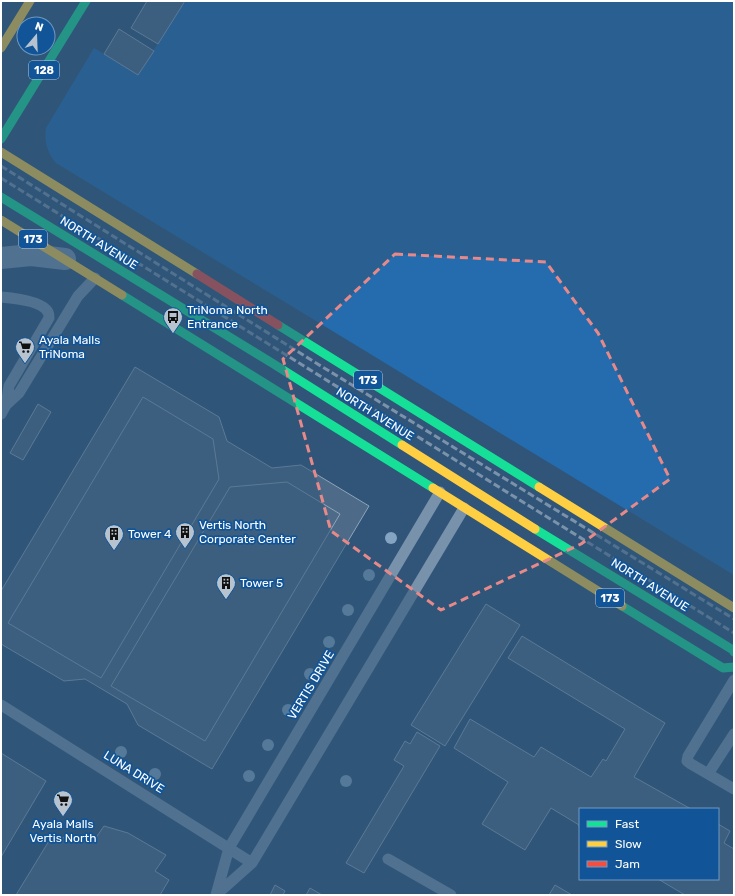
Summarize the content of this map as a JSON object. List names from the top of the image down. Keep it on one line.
{"streets":{"main road":["128","173","NORTH AVENUE"],"lane":["VERTIS DRIVE","LUNA DRIVE"]},"crossings":[["NORTH AVENUE","VERTIS DRIVE"],["VERTIS DRIVE","LUNA DRIVE"]],"places":{"bus stop":["TriNoma North Entrance"],"supermarket":["Ayala Malls TriNoma","Ayala Malls Vertis North"],"building":["Vertis North Corporate Center","Tower 4","Tower 5"]},"legend":["Fast","Slow","Jam"],"north":"top"}
